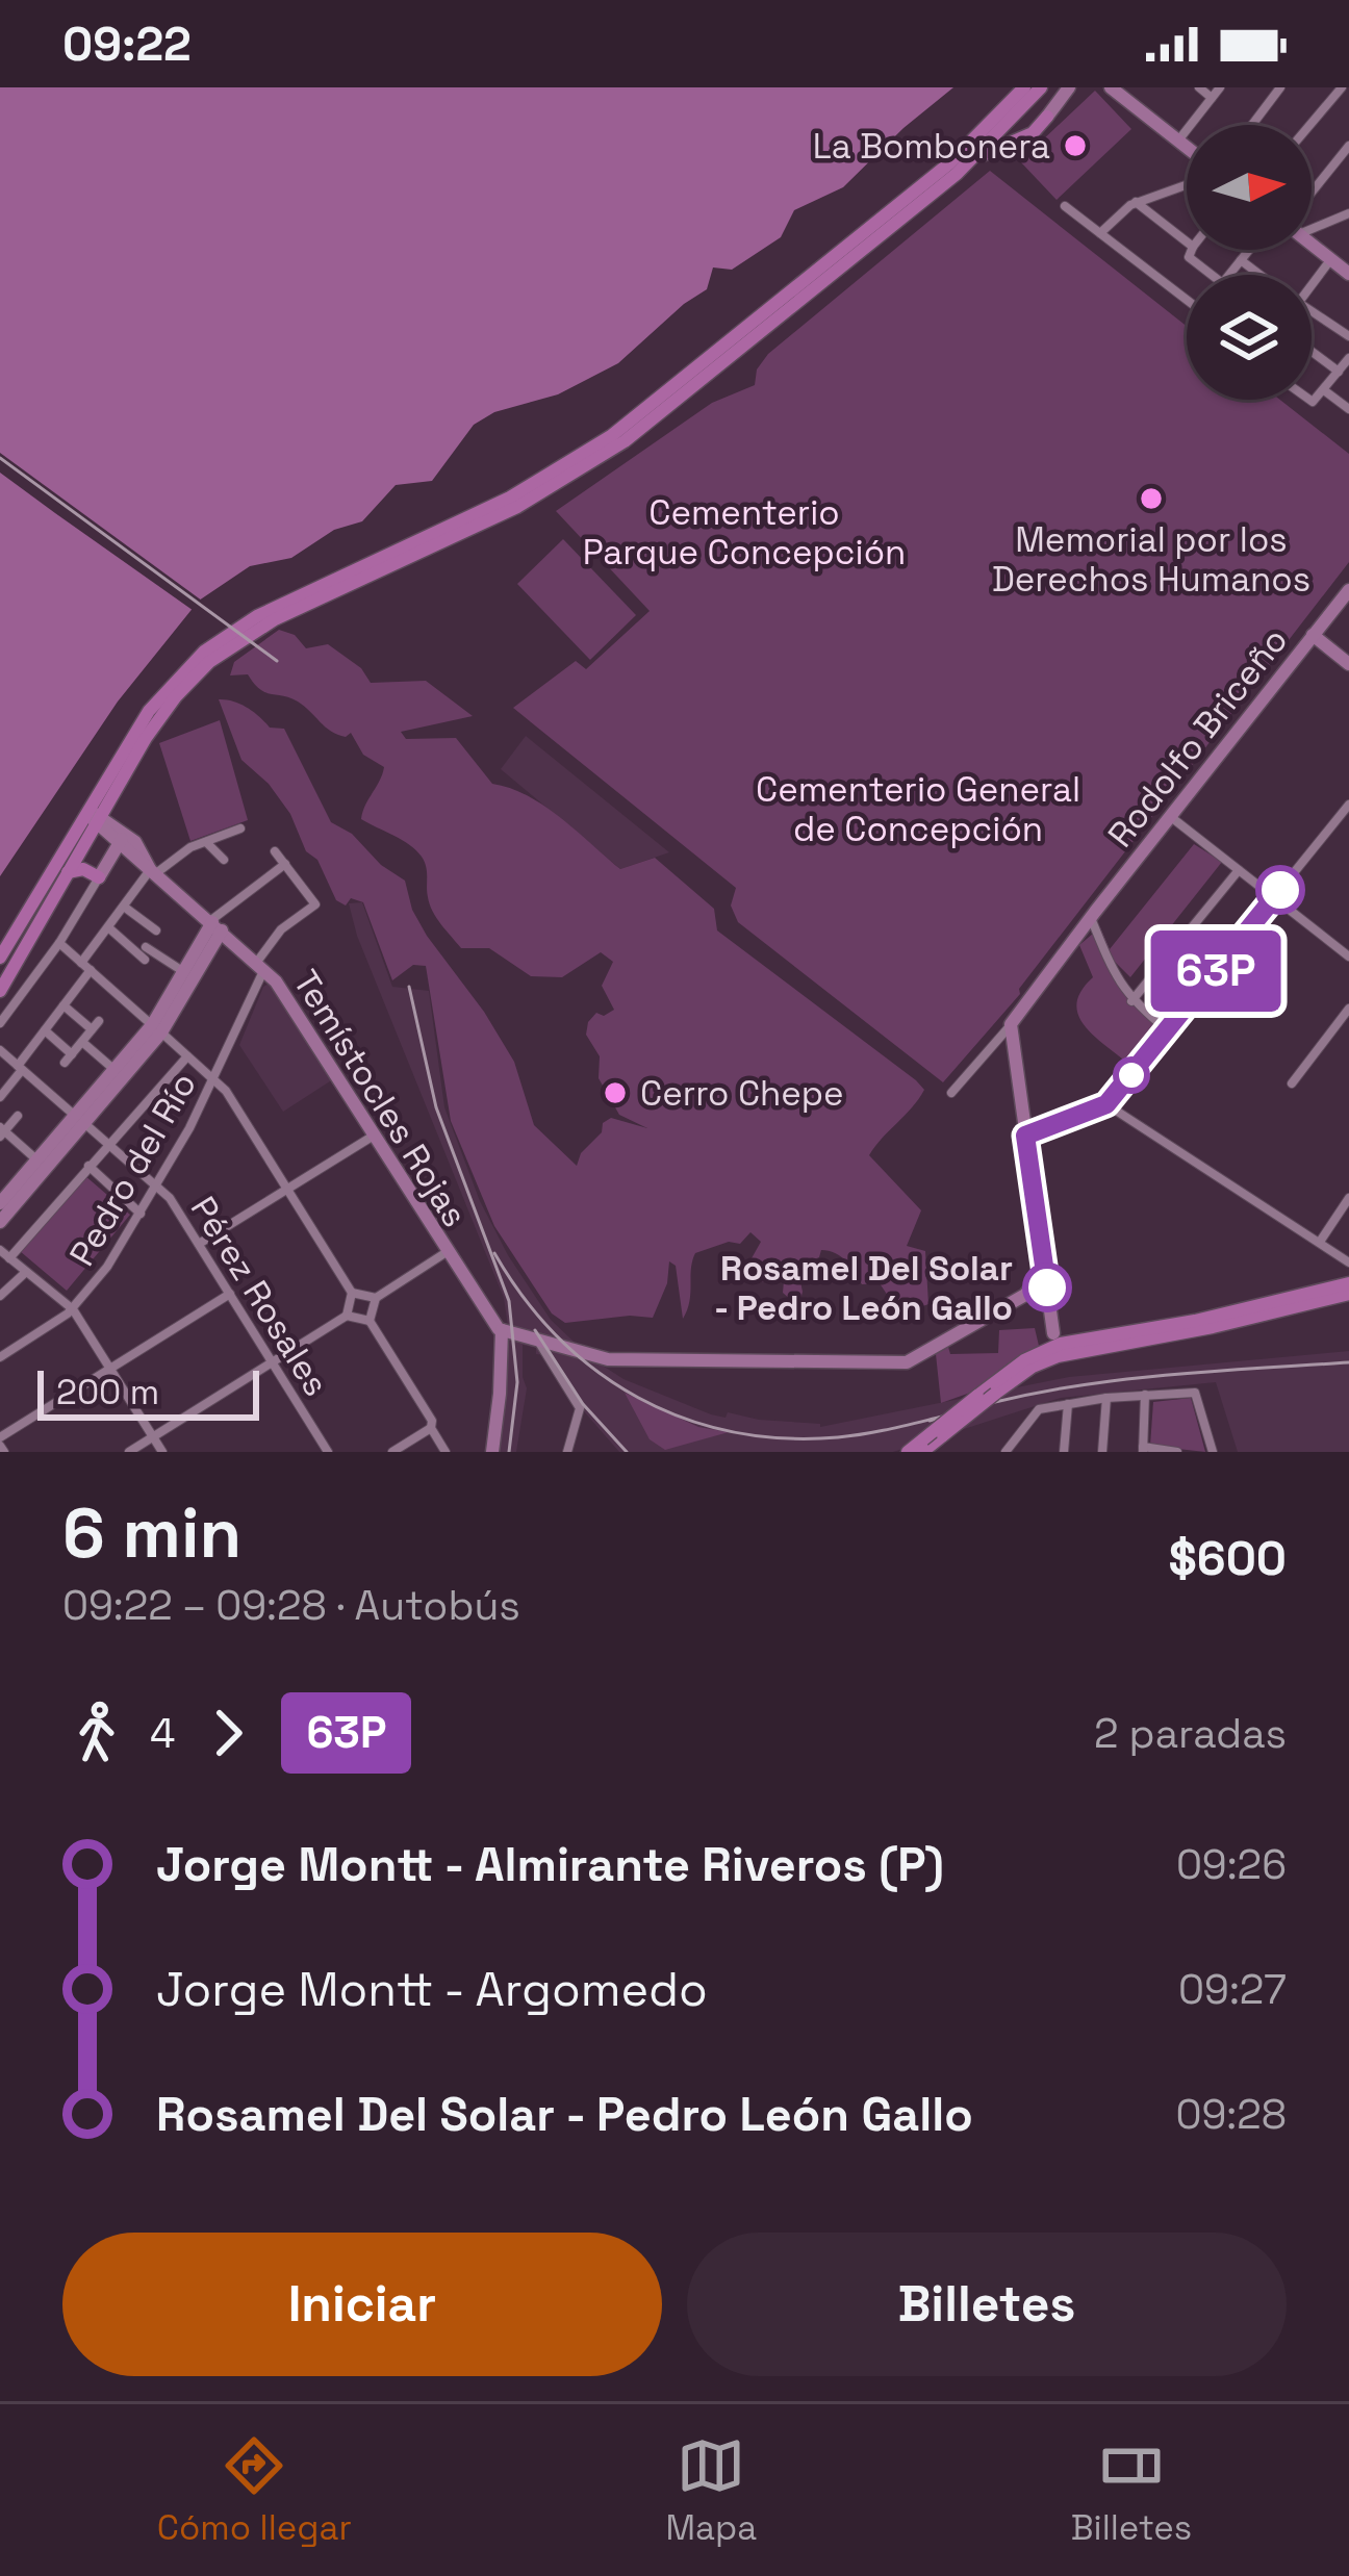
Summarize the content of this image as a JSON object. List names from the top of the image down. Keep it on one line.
{"streets":{"street":["Rodolfo Briceño","Temístocles Rojas","Pedro del Río","Pérez Rosales"]},"crossings":[["Temístocles Rojas","Pedro del Río"],["Pedro del Río","Pérez Rosales"]],"parks":["Cementerio Parque Concepción","Cementerio General de Concepción"],"places":["La Bombonera","Memorial por los Derechos Humanos","Cerro Chepe","Rosamel Del Solar - Pedro León Gallo"],"lines":["bus line 63P"],"scale_bar":"200 m","north":"right","page":{"status":"09:22","on_map":"63P","scale":"200 m","heading":["6 min","09:22 – 09:28 · Autobús","$600"],"legs":["4","63P","2 paradas"],"list":[{"name":"Jorge Montt - Almirante Riveros (P)","value":"09:26"},{"name":"Jorge Montt - Argomedo","value":"09:27"},{"name":"Rosamel Del Solar - Pedro León Gallo","value":"09:28"}],"buttons":["Iniciar","Billetes"],"tabs":["Cómo llegar","Mapa","Billetes"]}}
